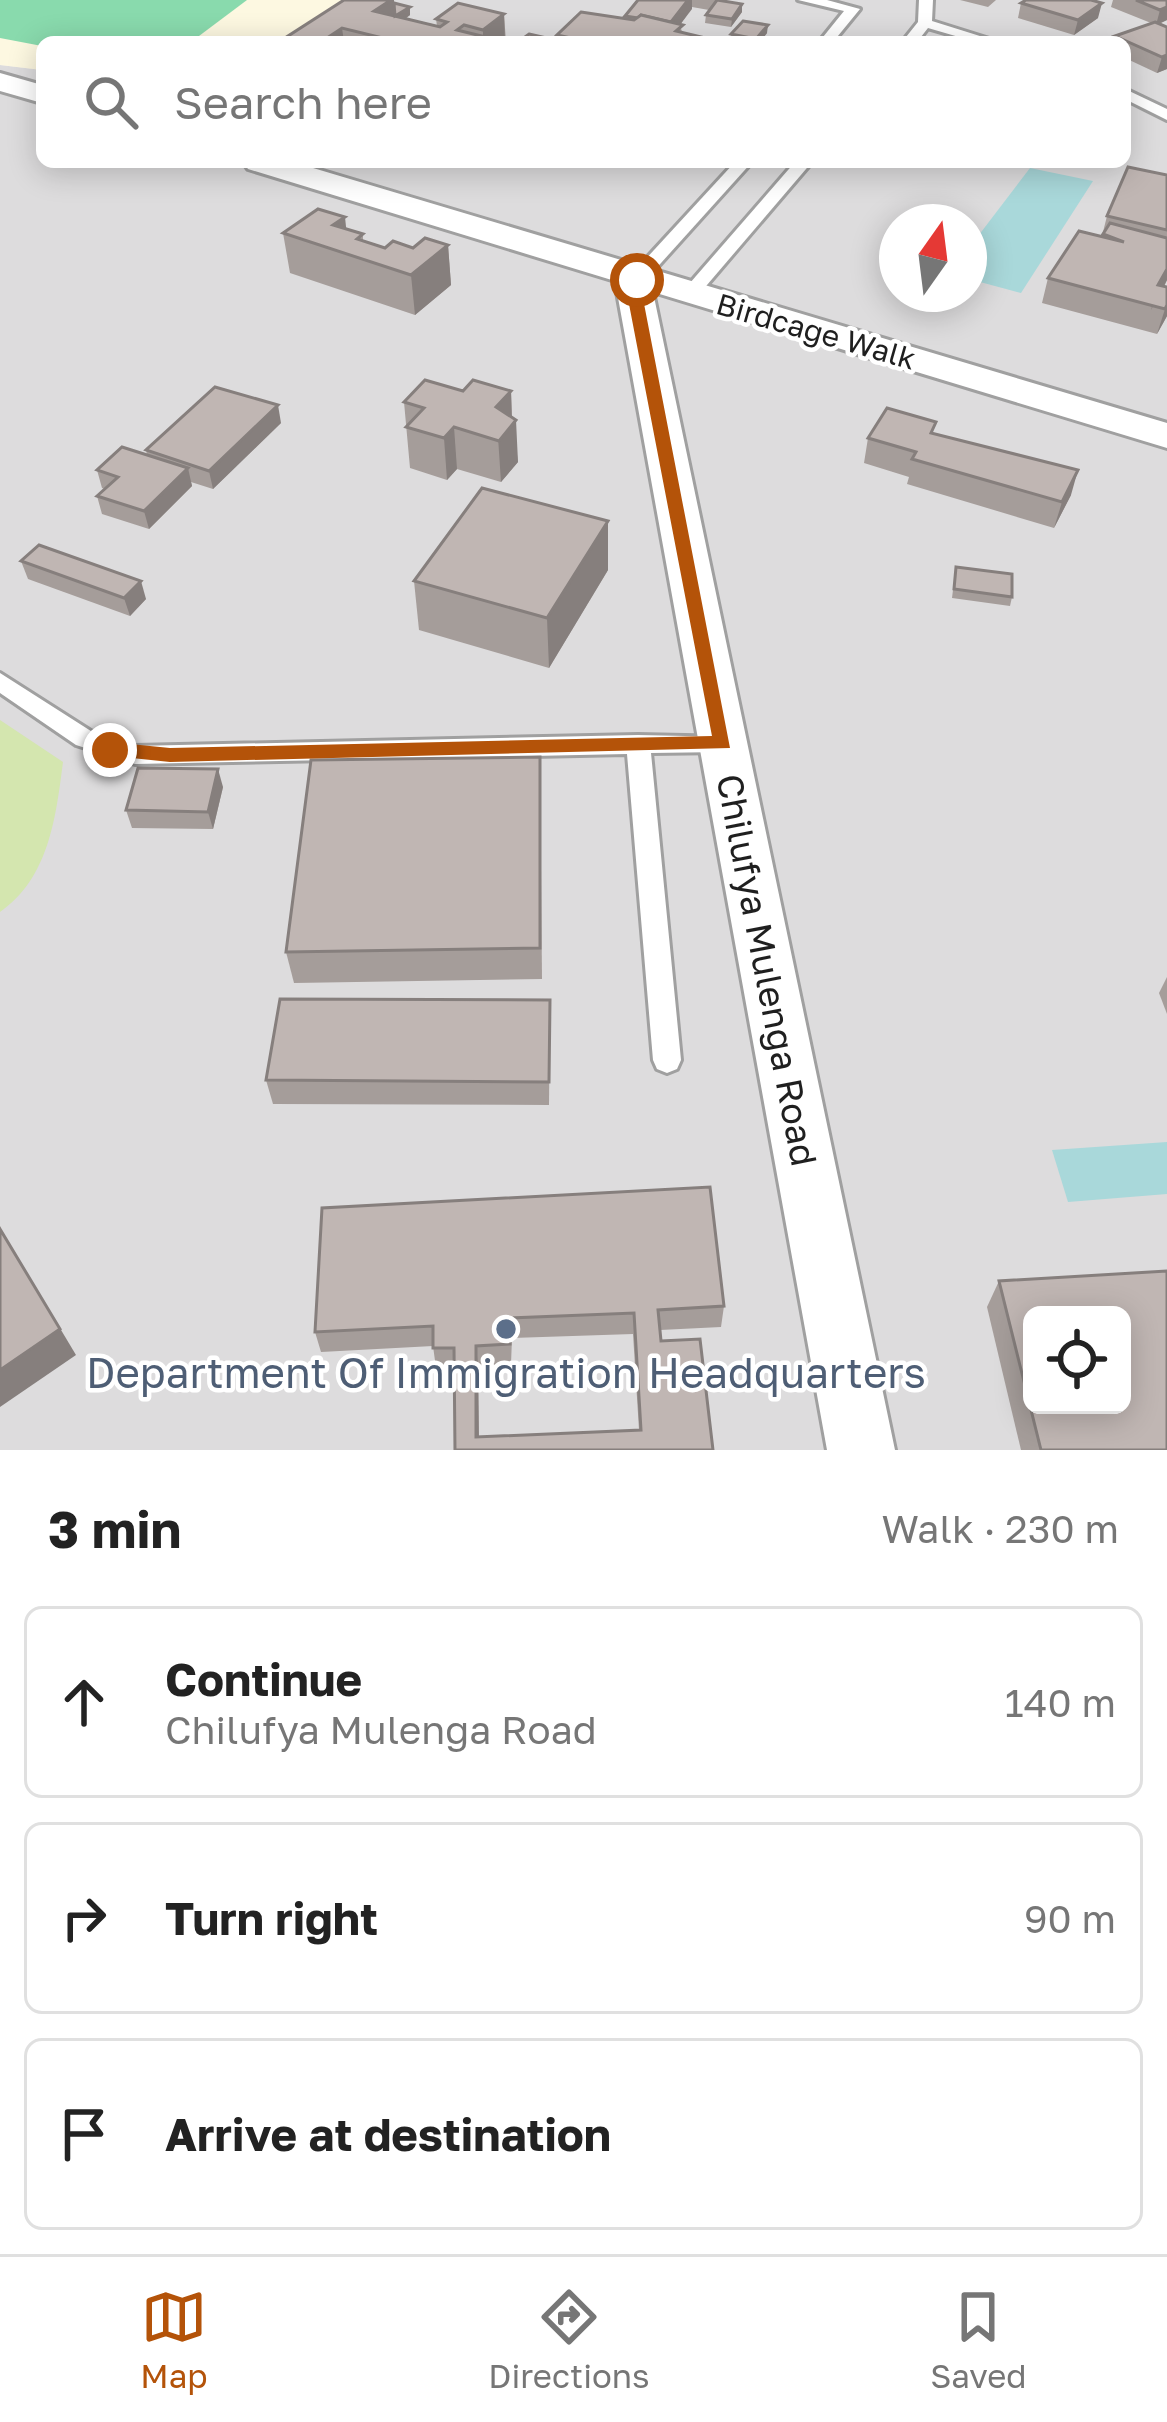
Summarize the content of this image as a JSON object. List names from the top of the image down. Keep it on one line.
{"streets":{"street":["Birdcage Walk","Chilufya Mulenga Road"]},"crossings":[["Birdcage Walk","Chilufya Mulenga Road"]],"places":["Department Of Immigration Headquarters"],"north":"top","page":{"search":"Search here","heading":["3 min","Walk · 230 m"],"list":[["Continue","Chilufya Mulenga Road","140 m"],["Turn right","90 m"],"Arrive at destination"],"nav":["Map","Directions","Saved"]}}
